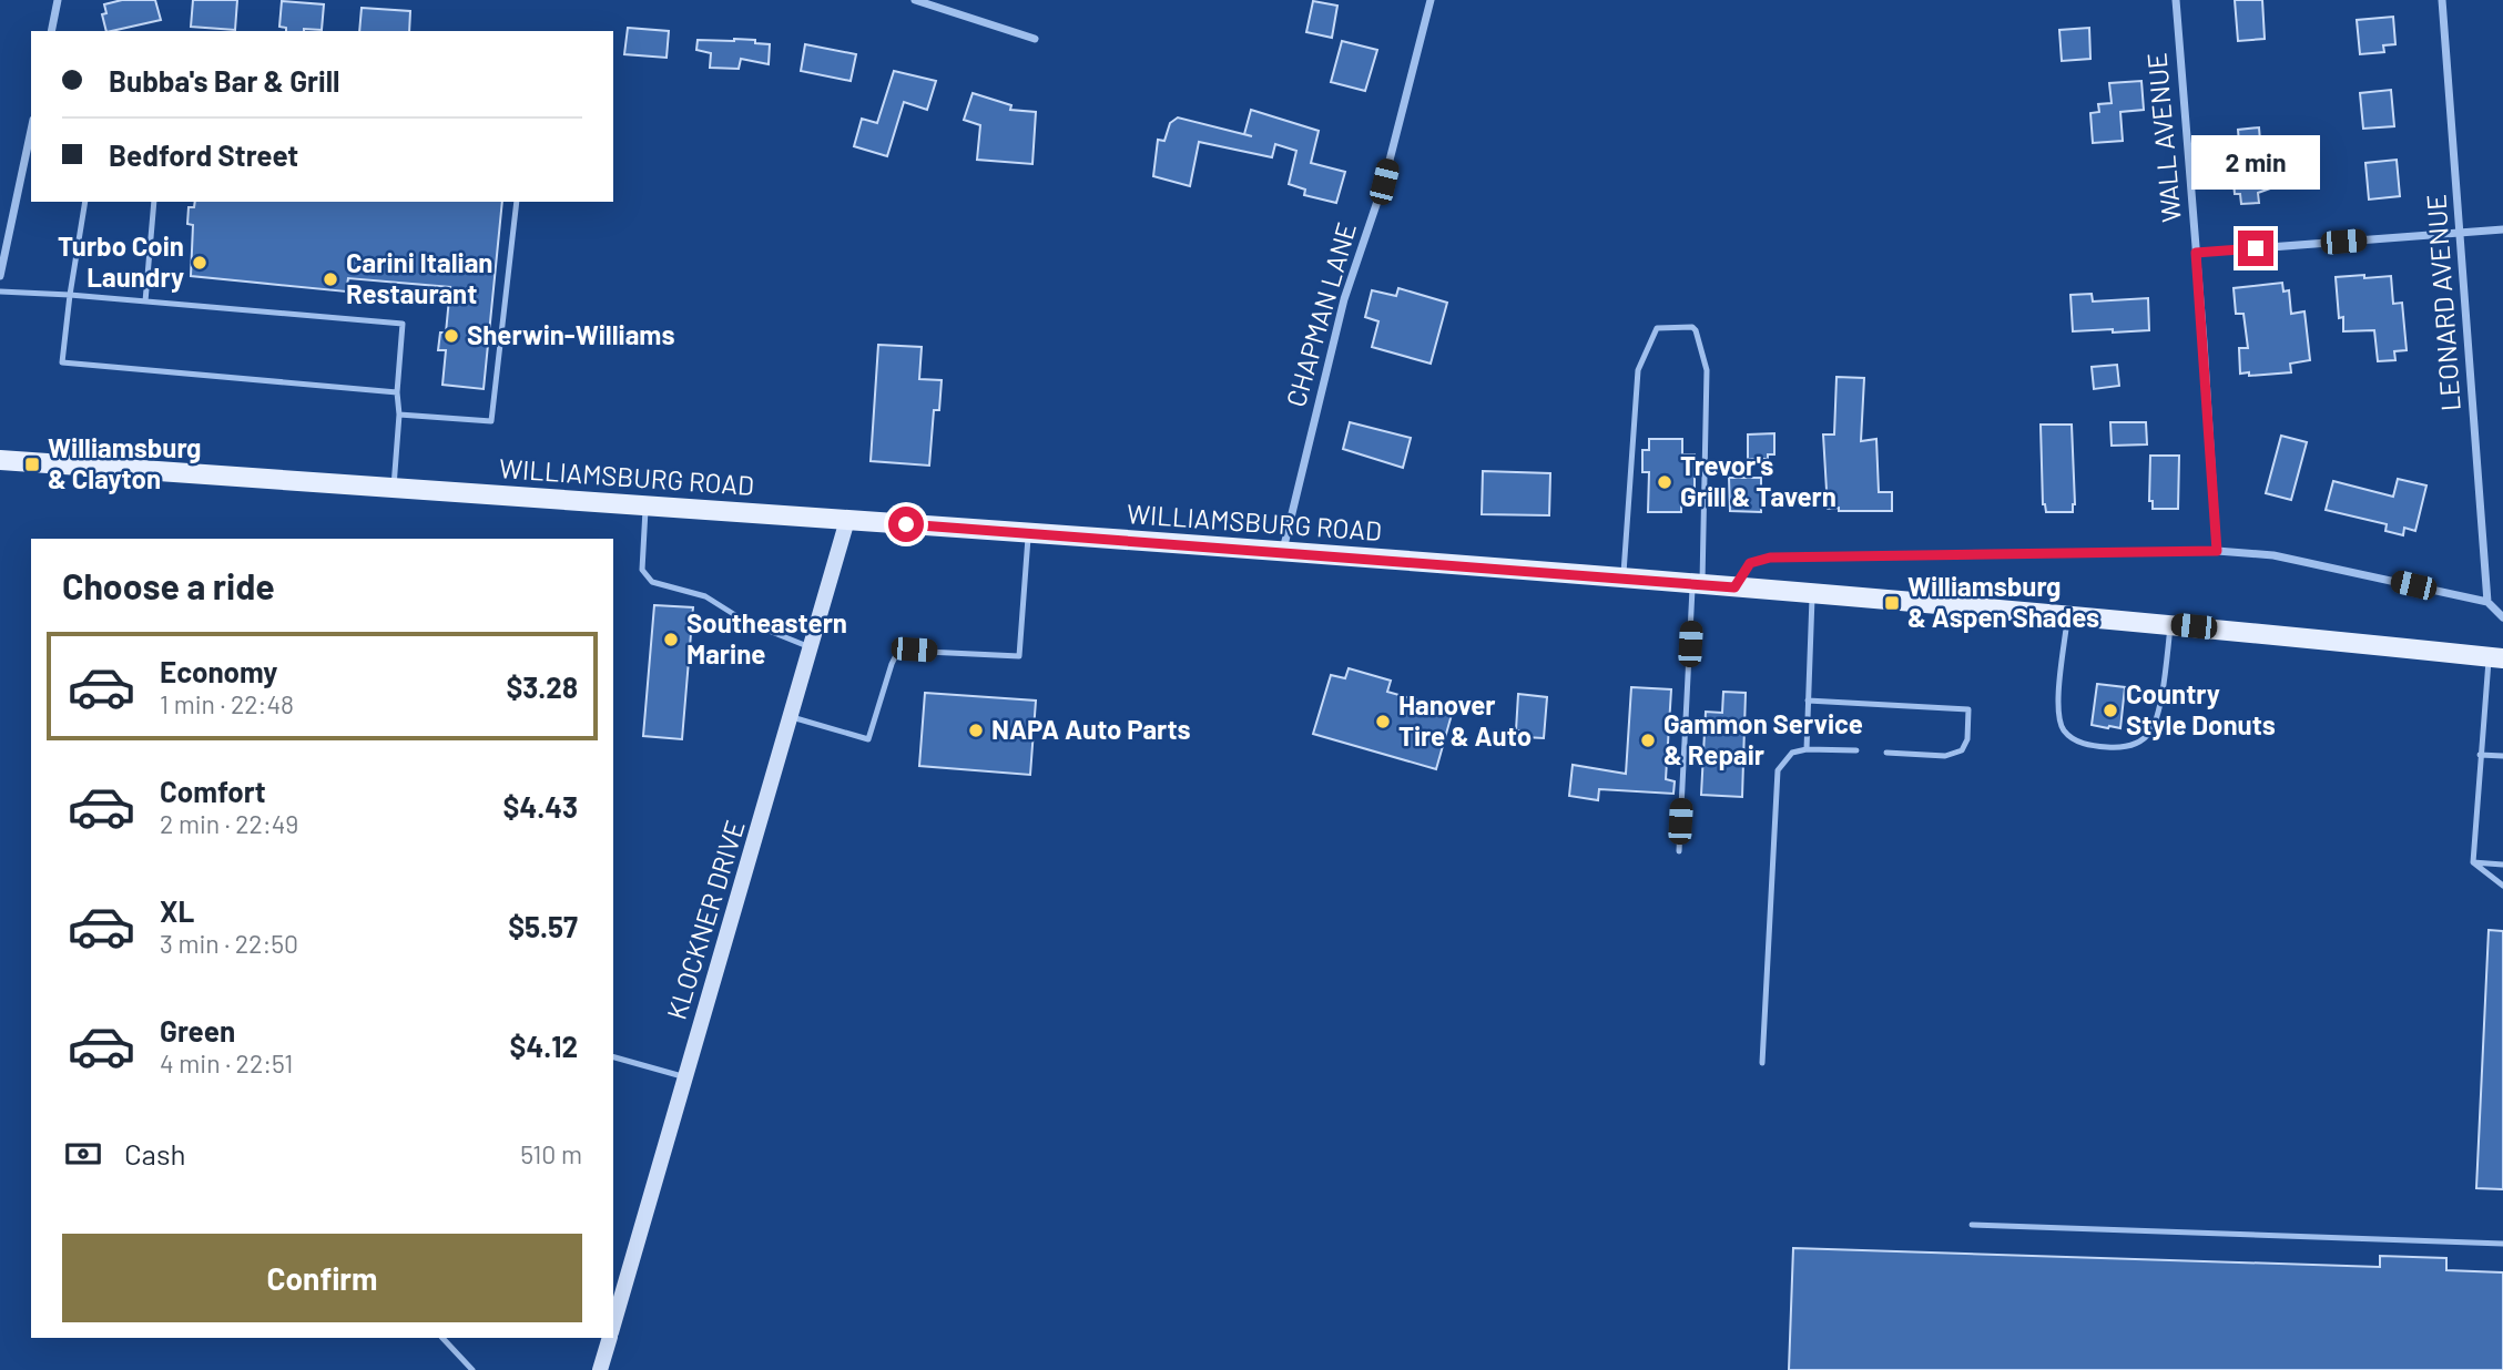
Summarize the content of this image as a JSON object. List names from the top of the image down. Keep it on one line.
{"streets":{"main road":["WILLIAMSBURG ROAD"],"street":["WALL AVENUE","LEONARD AVENUE","CHAPMAN LANE","KLOCKNER DRIVE"]},"crossings":[["CHAPMAN LANE","WILLIAMSBURG ROAD"],["WILLIAMSBURG ROAD","KLOCKNER DRIVE"]],"places":{"other":["Turbo Coin Laundry","Carini Italian Restaurant","Sherwin-Williams","Trevor's Grill & Tavern","Southeastern Marine","Country Style Donuts","Hanover Tire & Auto","NAPA Auto Parts","Gammon Service & Repair"],"transit":["Williamsburg & Clayton","Williamsburg & Aspen Shades"]},"page":{"banner":["Bubba's Bar & Grill","Bedford Street"],"bubble":"2 min","heading":"Choose a ride","list":[{"name":"Economy","note":"1 min · 22:48","value":"$3.28"},{"name":"Comfort","note":"2 min · 22:49","value":"$4.43"},{"name":"XL","note":"3 min · 22:50","value":"$5.57"},{"name":"Green","note":"4 min · 22:51","value":"$4.12"}],"pay":["Cash","510 m"],"buttons":"Confirm"}}
